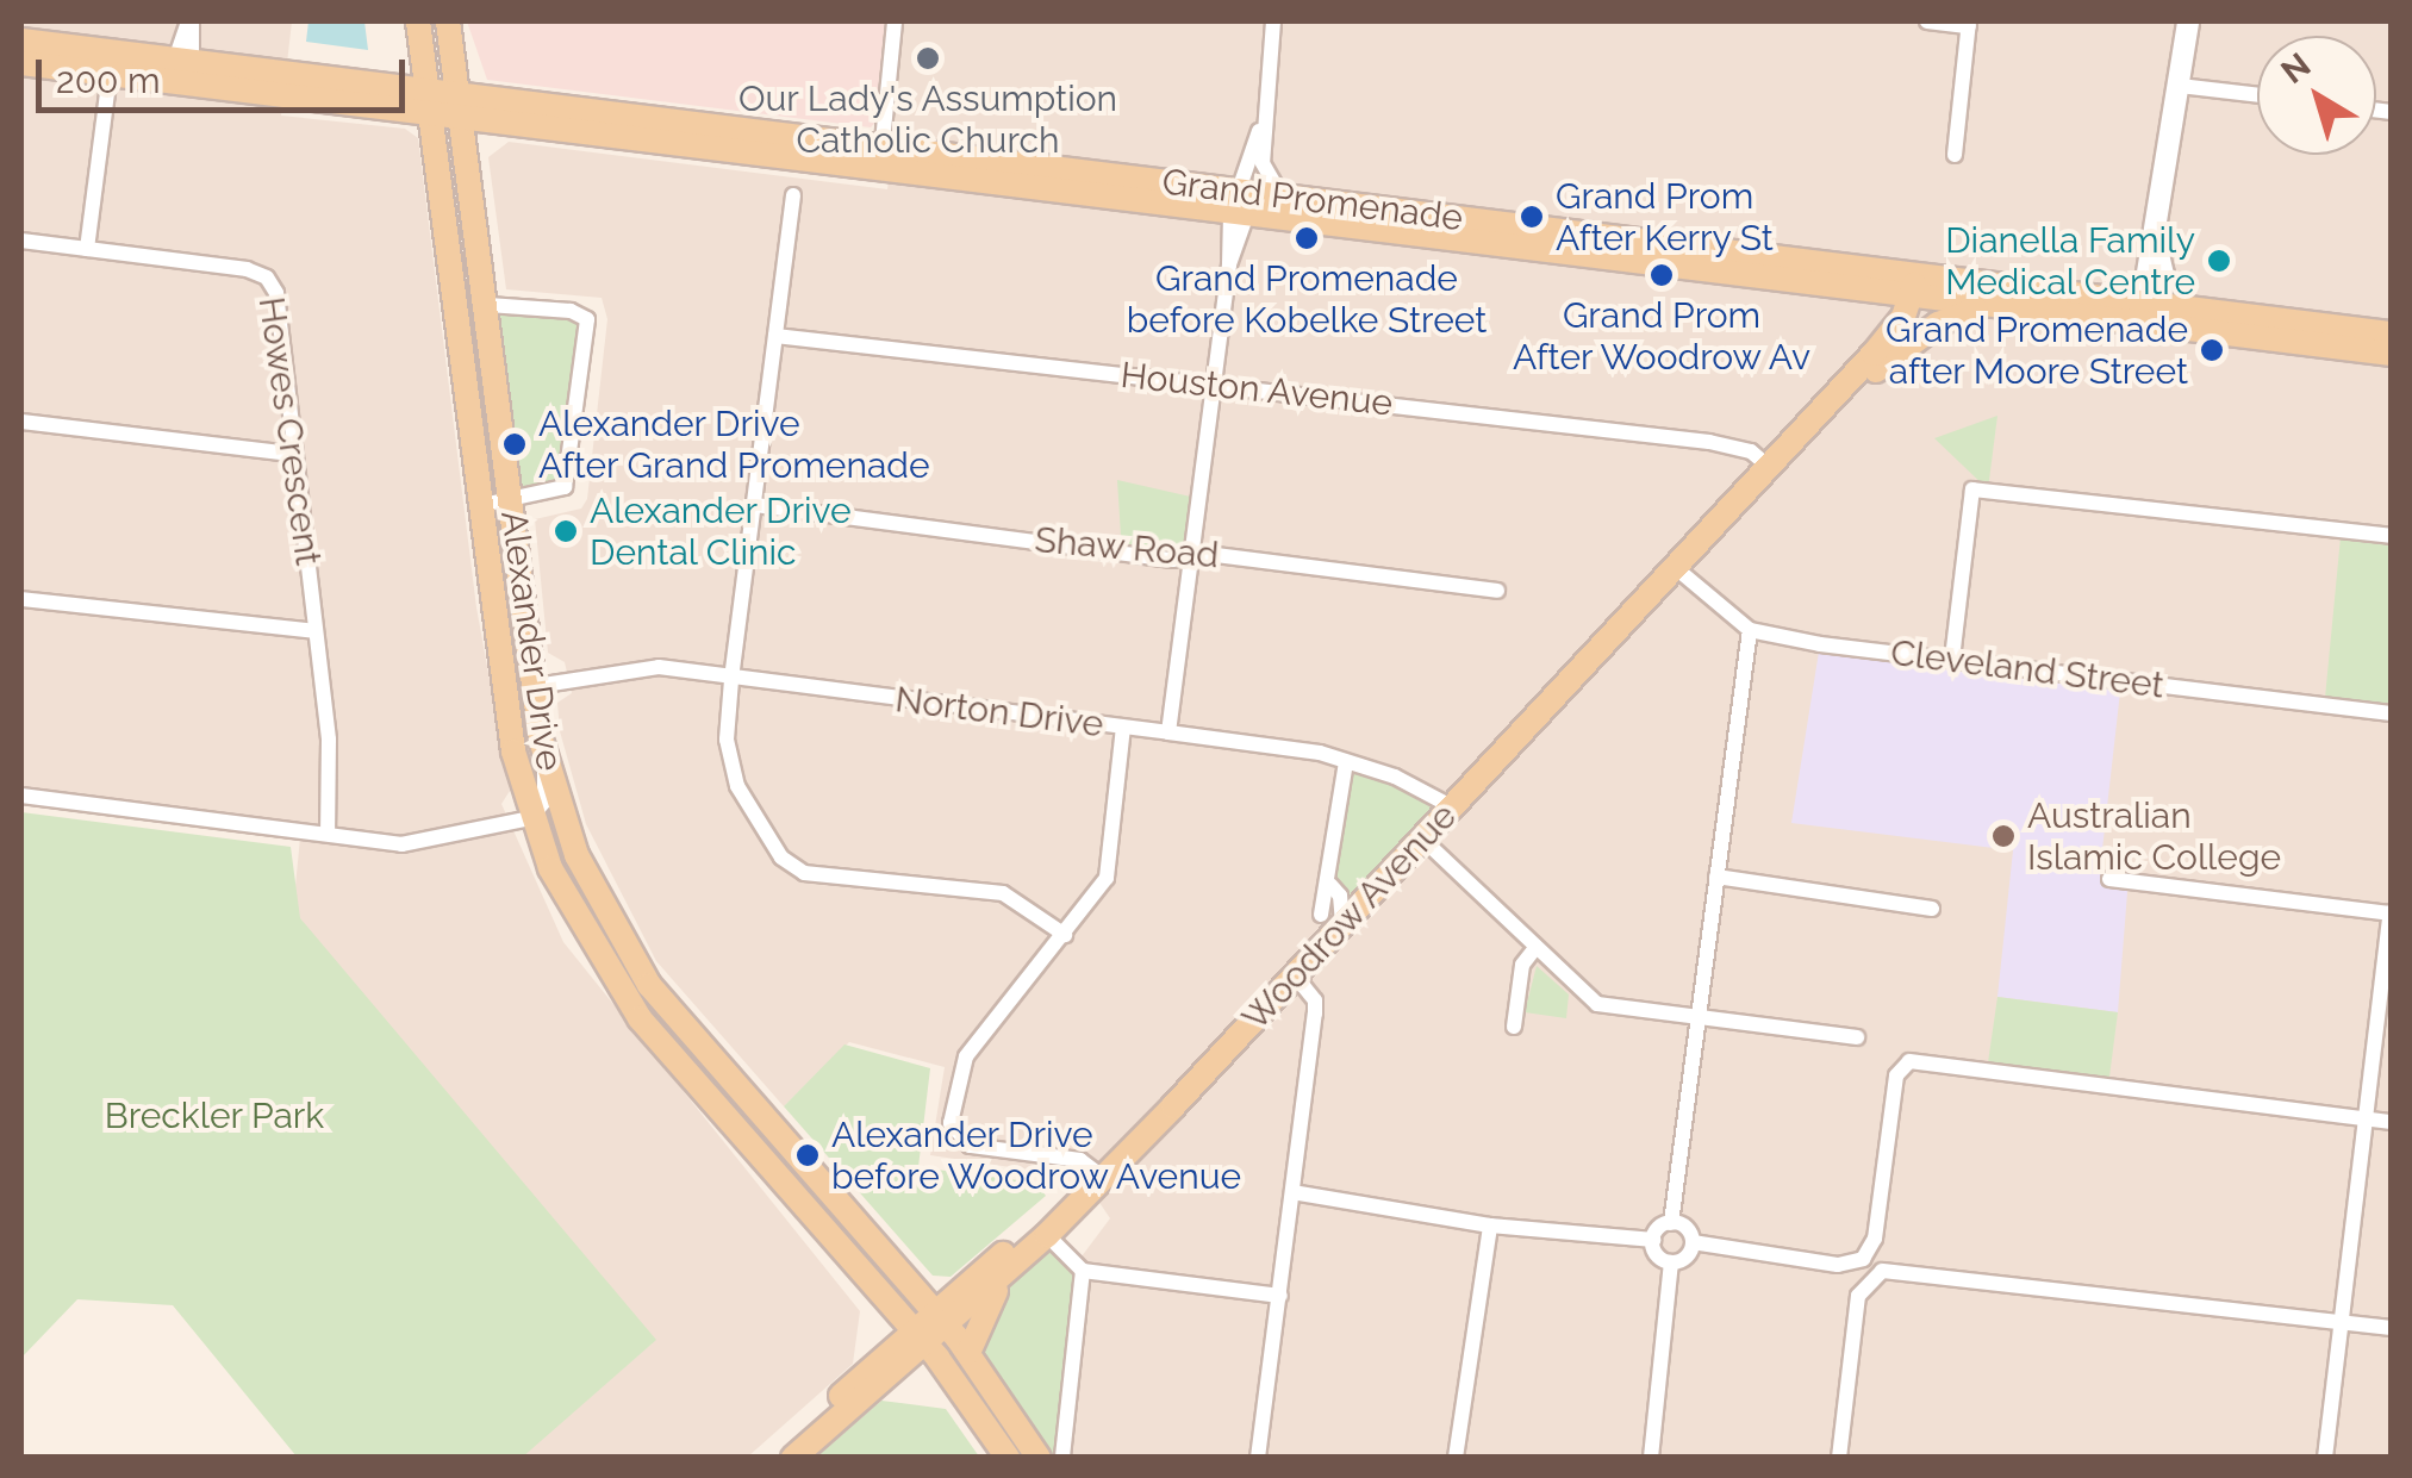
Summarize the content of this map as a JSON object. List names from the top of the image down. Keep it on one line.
{"streets":{"main road":["Grand Promenade","Alexander Drive","Woodrow Avenue"],"street":["Houston Avenue","Howes Crescent","Shaw Road","Cleveland Street","Norton Drive"]},"crossings":[["Grand Promenade","Alexander Drive"],["Grand Promenade","Woodrow Avenue"],["Houston Avenue","Woodrow Avenue"],["Alexander Drive","Norton Drive"],["Alexander Drive","Woodrow Avenue"],["Norton Drive","Woodrow Avenue"]],"parks":["Breckler Park"],"places":["Our Lady's Assumption Catholic Church","Grand Prom After Kerry St","Grand Promenade before Kobelke Street","Dianella Family Medical Centre","Grand Prom After Woodrow Av","Grand Promenade after Moore Street","Alexander Drive After Grand Promenade","Alexander Drive Dental Clinic","Australian Islamic College","Alexander Drive before Woodrow Avenue"],"scale_bar":"200 m","north":"top left"}
